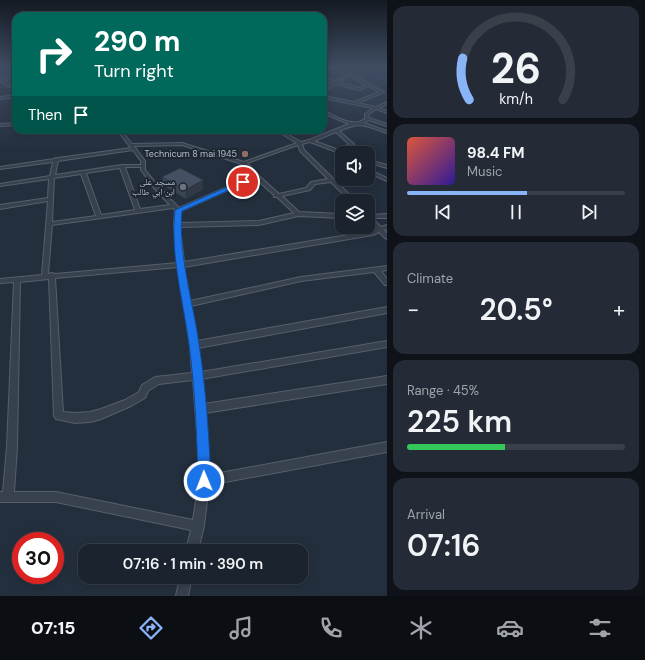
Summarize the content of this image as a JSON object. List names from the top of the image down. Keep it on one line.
{"places":["Technicum 8 mai 1945","مسجد علي ابن ابي طالب"],"page":{"turn":["290 m","Turn right"],"then":"Then","song":["98.4 FM","Music"],"tile":["Climate",["Range · 45%","225 km"],["Arrival","07:16"]],"heat":["−","20.5°","+"],"limit":"30","trip":"07:16 · 1 min · 390 m","tabs":"07:15","gauge":["26","km/h"]}}
